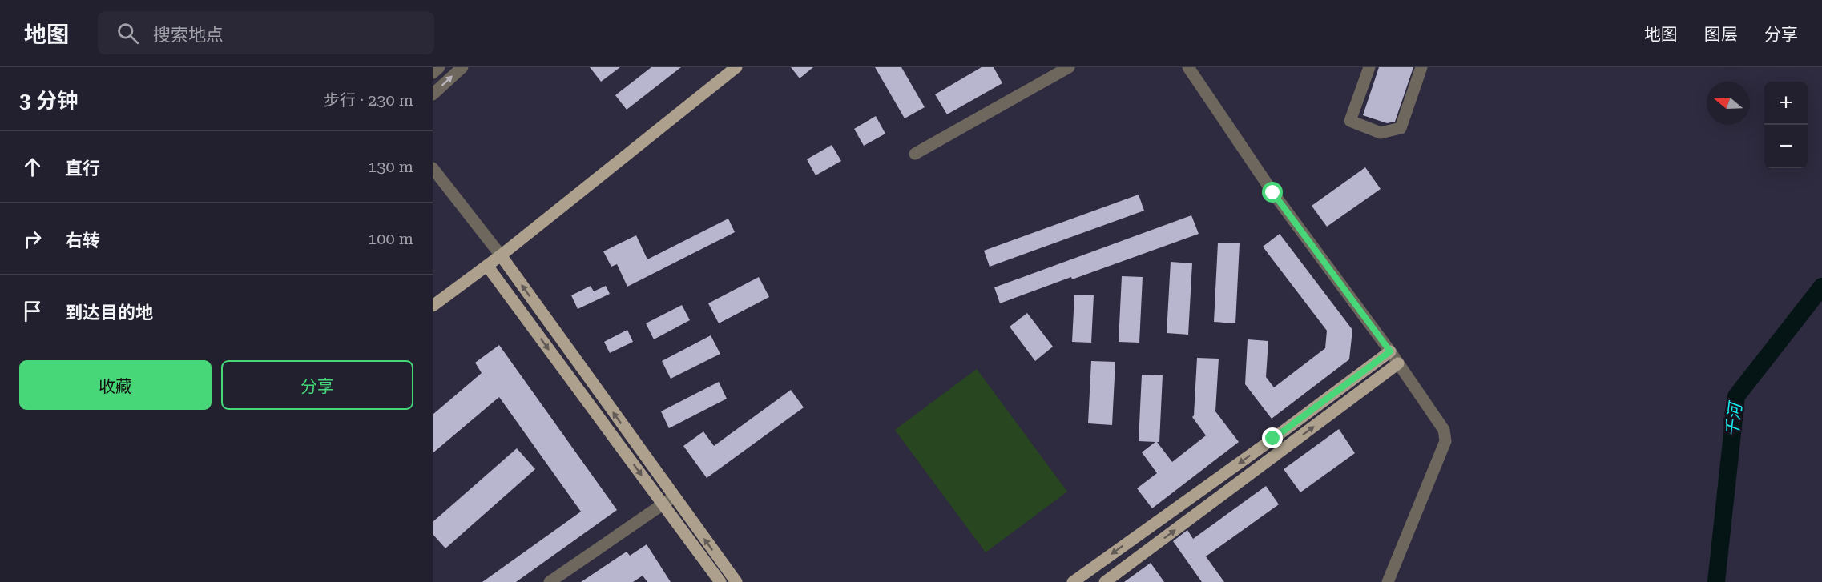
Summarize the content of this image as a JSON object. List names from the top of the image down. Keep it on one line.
{"water":["千河"],"north":"left","page":{"header":"地图","search":"搜索地点","nav":["地图","图层","分享"],"heading":["3 分钟","步行 · 230 m"],"map_buttons":["+","−"],"list":[["直行","130 m"],["右转","100 m"],"到达目的地"],"buttons":["收藏","分享"]}}
